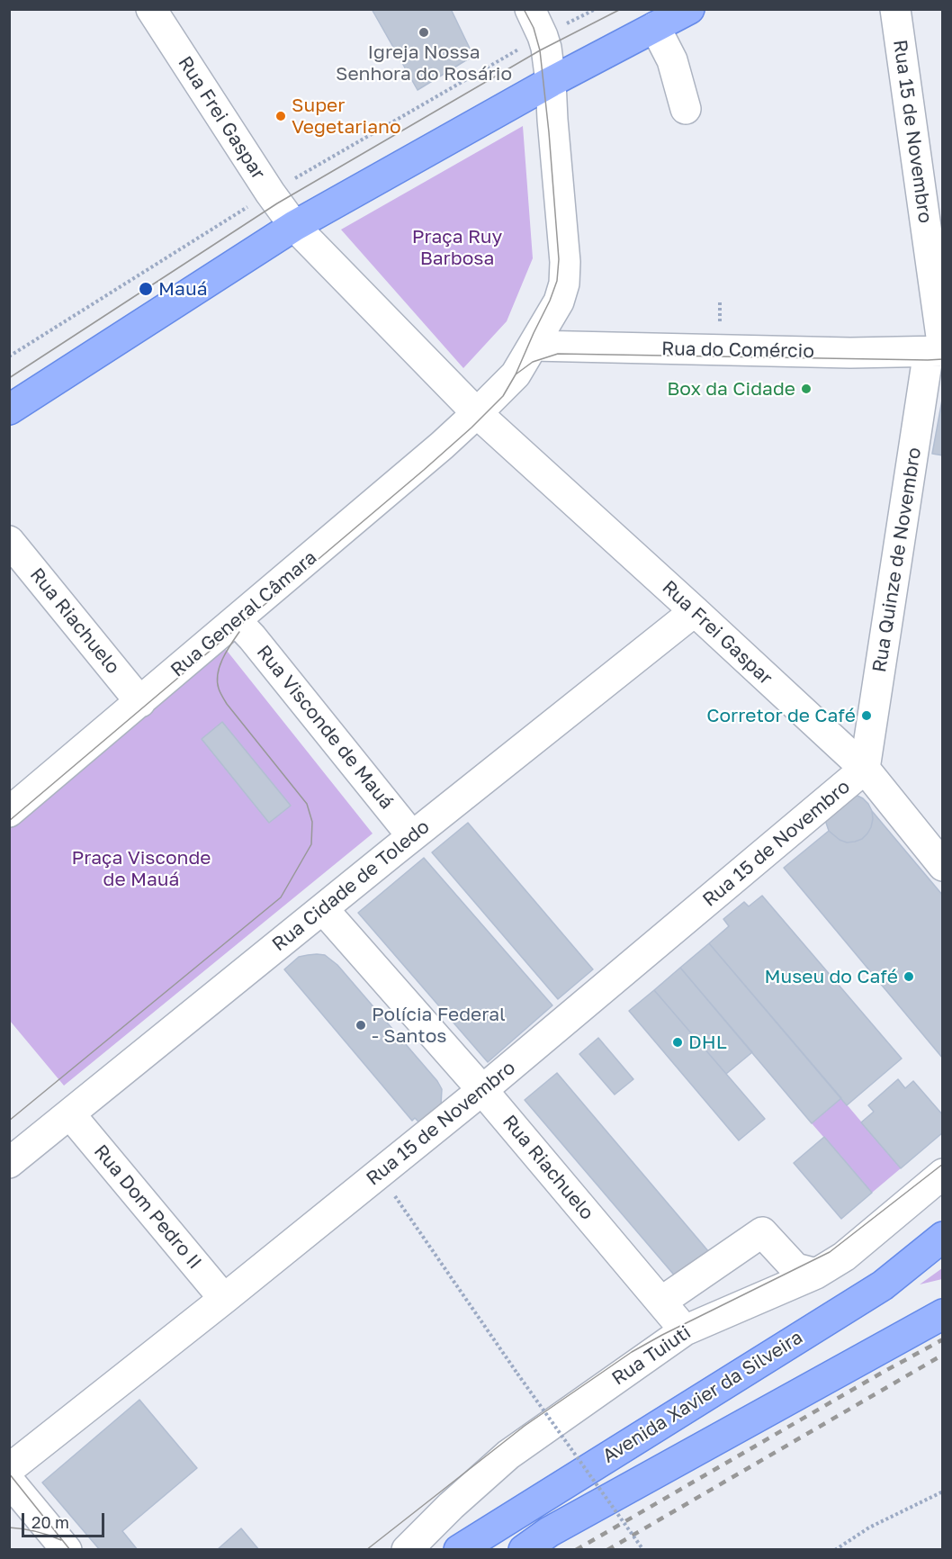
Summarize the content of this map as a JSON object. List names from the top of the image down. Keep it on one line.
{"streets":{"main road":["Avenida Xavier da Silveira"],"street":["Rua Frei Gaspar","Rua 15 de Novembro","Rua do Comércio","Rua Quinze de Novembro","Rua General Câmara","Rua Riachuelo","Rua Visconde de Mauá","Rua Cidade de Toledo","Rua Dom Pedro II","Rua Tuiuti"]},"crossings":[["Rua Frei Gaspar","Rua 15 de Novembro"],["Rua Frei Gaspar","Rua Quinze de Novembro"],["Rua Frei Gaspar","Rua General Câmara"],["Rua Frei Gaspar","Rua Cidade de Toledo"],["Rua 15 de Novembro","Rua do Comércio"],["Rua 15 de Novembro","Rua Quinze de Novembro"],["Rua 15 de Novembro","Rua Riachuelo"],["Rua 15 de Novembro","Rua Dom Pedro II"],["Rua do Comércio","Rua Quinze de Novembro"],["Rua General Câmara","Rua Riachuelo"],["Rua General Câmara","Rua Visconde de Mauá"],["Rua Riachuelo","Rua Cidade de Toledo"],["Rua Riachuelo","Rua Tuiuti"],["Rua Visconde de Mauá","Rua Cidade de Toledo"],["Rua Cidade de Toledo","Rua Dom Pedro II"]],"parks":["Praça Ruy Barbosa","Praça Visconde de Mauá"],"places":["Igreja Nossa Senhora do Rosário","Super Vegetariano","Mauá","Box da Cidade","Corretor de Café","Museu do Café","Polícia Federal - Santos","DHL"],"scale_bar":"20 m"}
